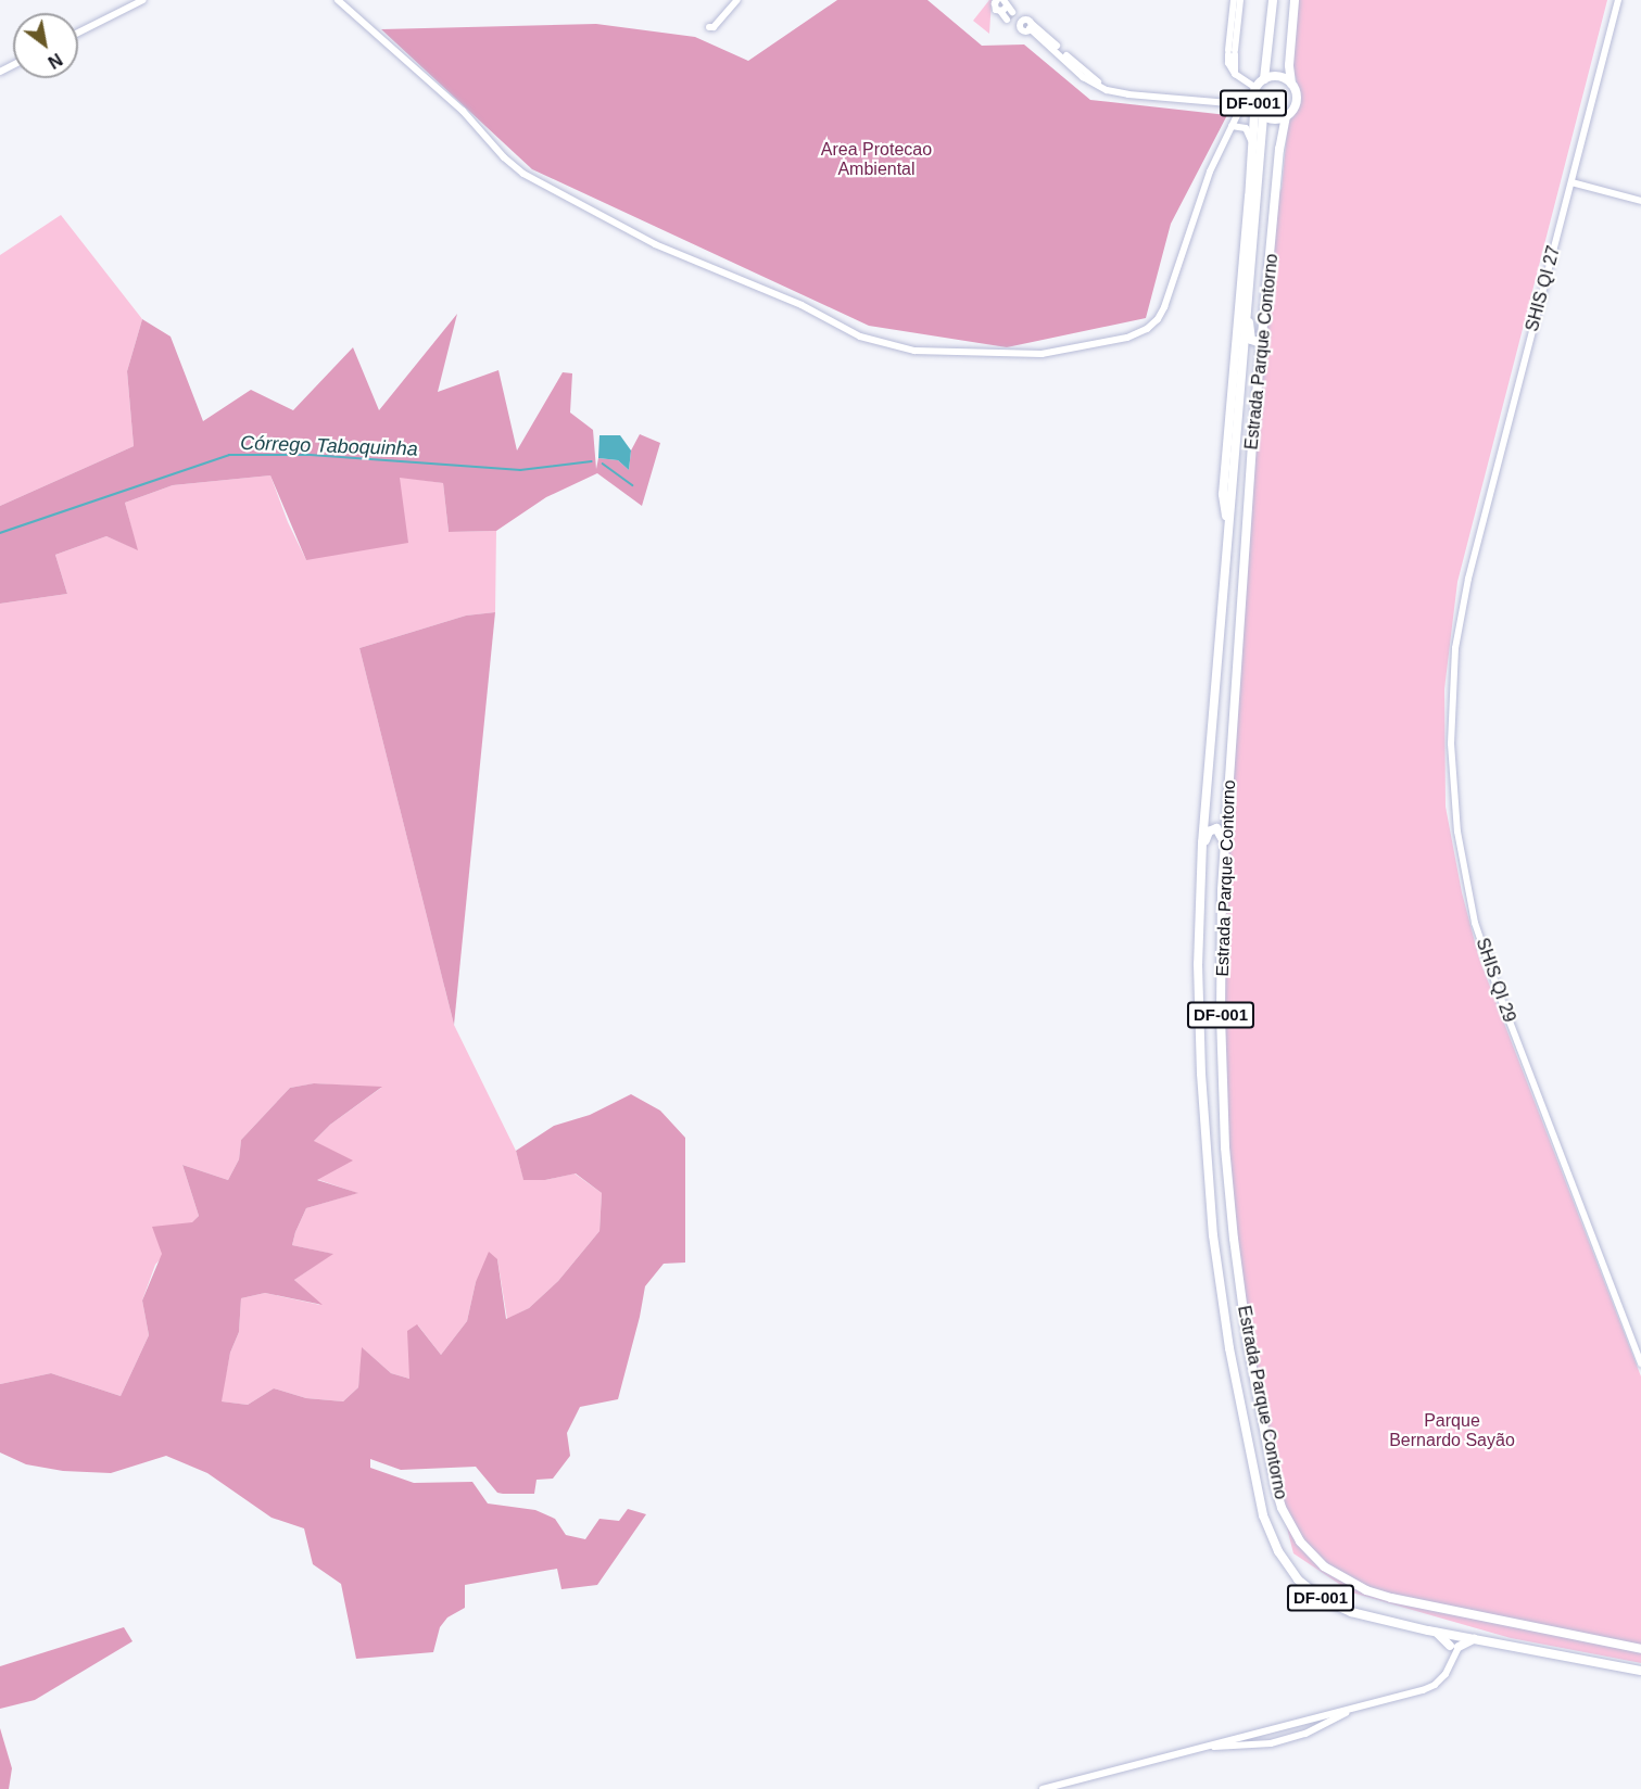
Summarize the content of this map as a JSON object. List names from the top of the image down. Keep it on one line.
{"streets":{"main road":["DF-001","Estrada Parque Contorno"],"street":["SHIS QI 27","SHIS QI 29"]},"crossings":[["DF-001","Estrada Parque Contorno"],["SHIS QI 27","SHIS QI 29"]],"water":["Córrego Taboquinha"],"parks":["Area Protecao Ambiental","Parque Bernardo Sayão"],"north":"bottom right"}
